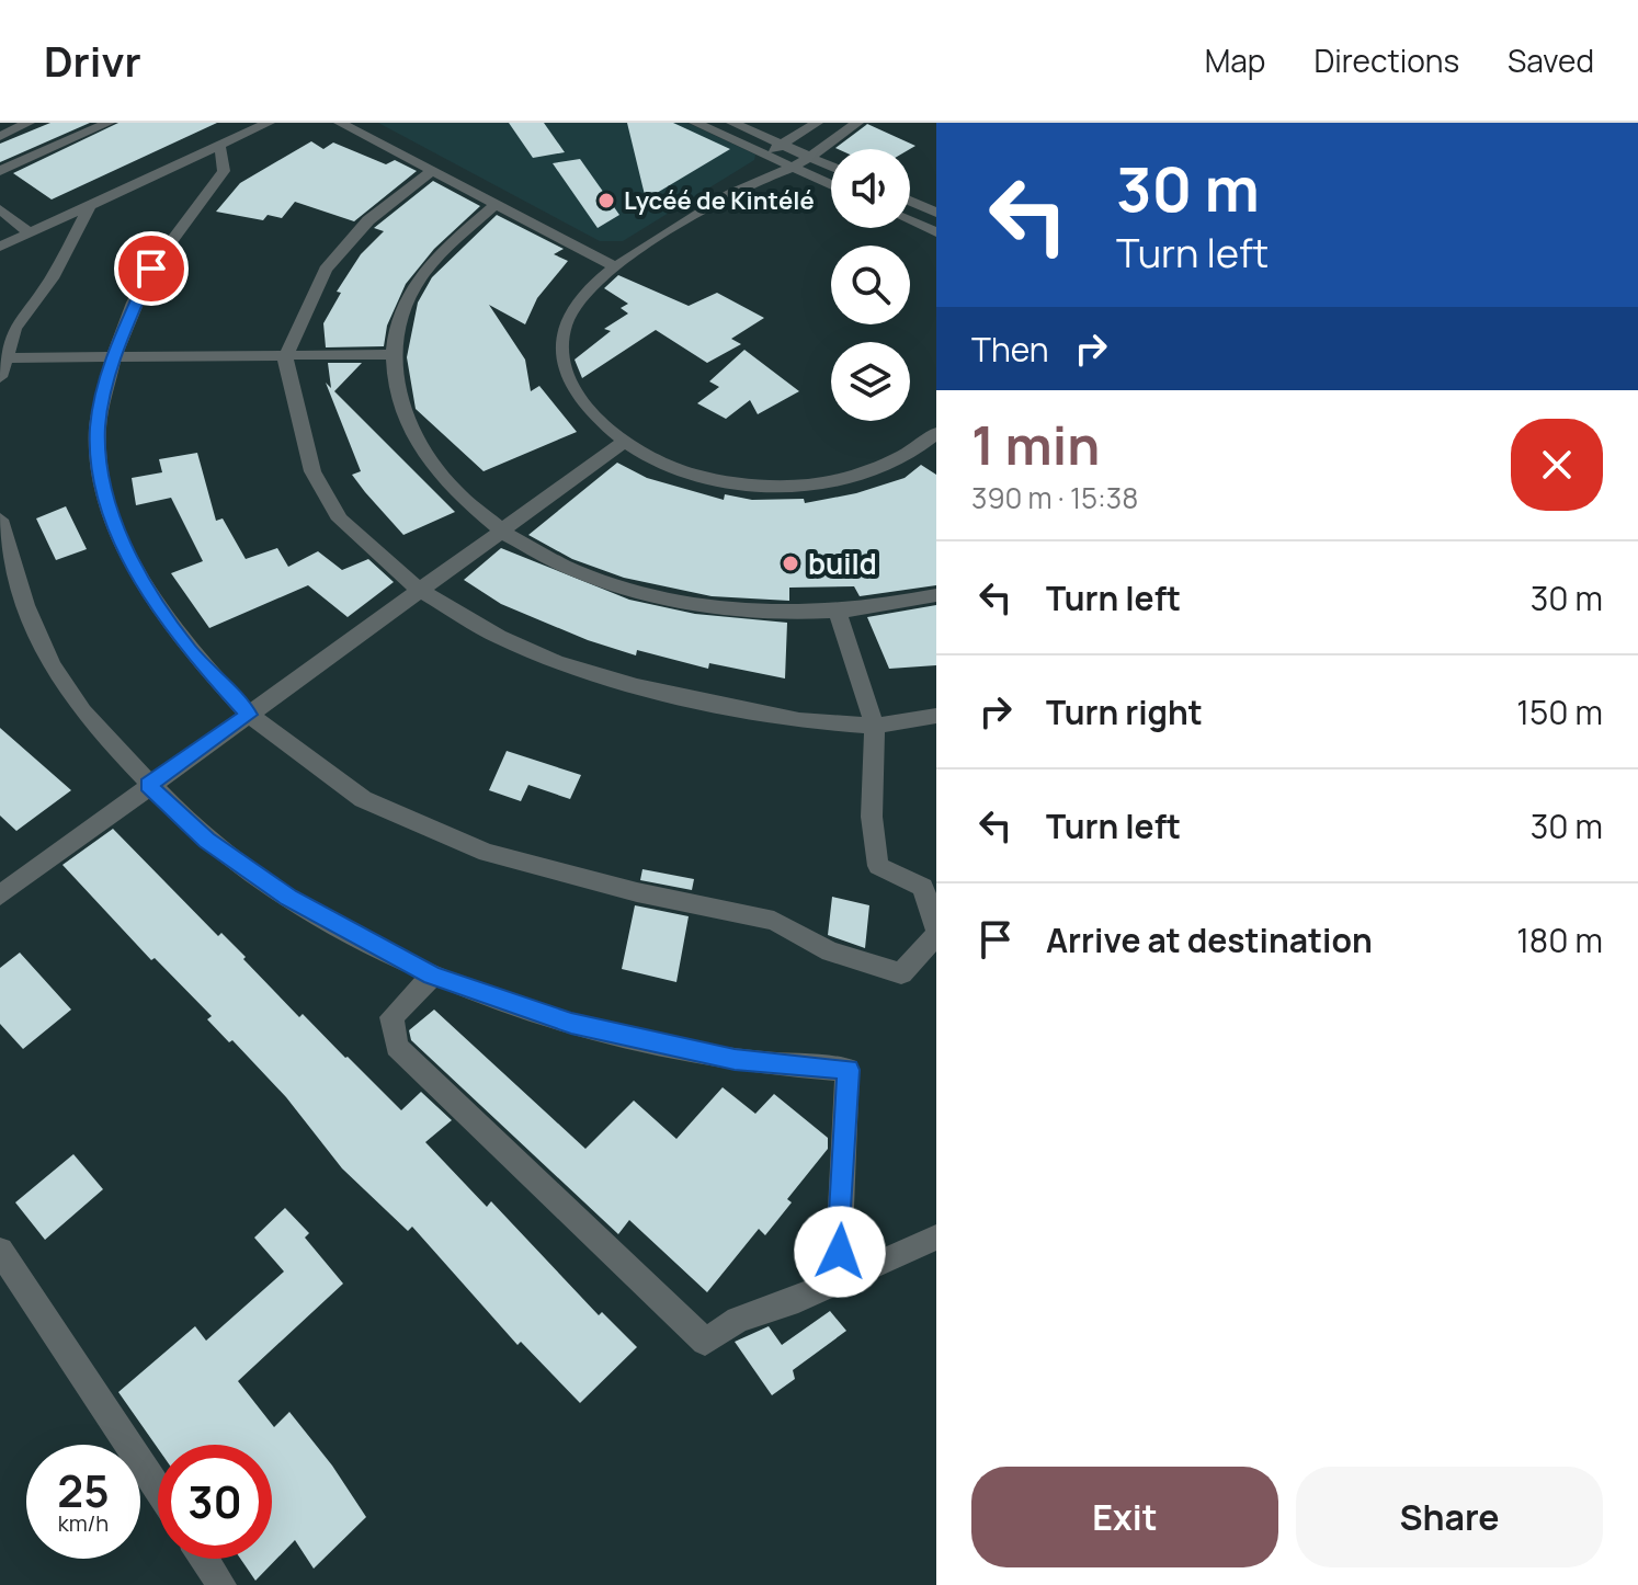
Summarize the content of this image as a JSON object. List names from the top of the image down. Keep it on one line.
{"places":["Lycéé de Kintélé","build"],"page":{"header":"Drivr","nav":["Map","Directions","Saved"],"turn":["30 m","Turn left"],"then":"Then","heading":["1 min","390 m · 15:38"],"list":[{"name":"Turn left","value":"30 m"},{"name":"Turn right","value":"150 m"},{"name":"Turn left","value":"30 m"},{"name":"Arrive at destination","value":"180 m"}],"speed":"25 km/h","limit":"30","buttons":["Exit","Share"]}}
